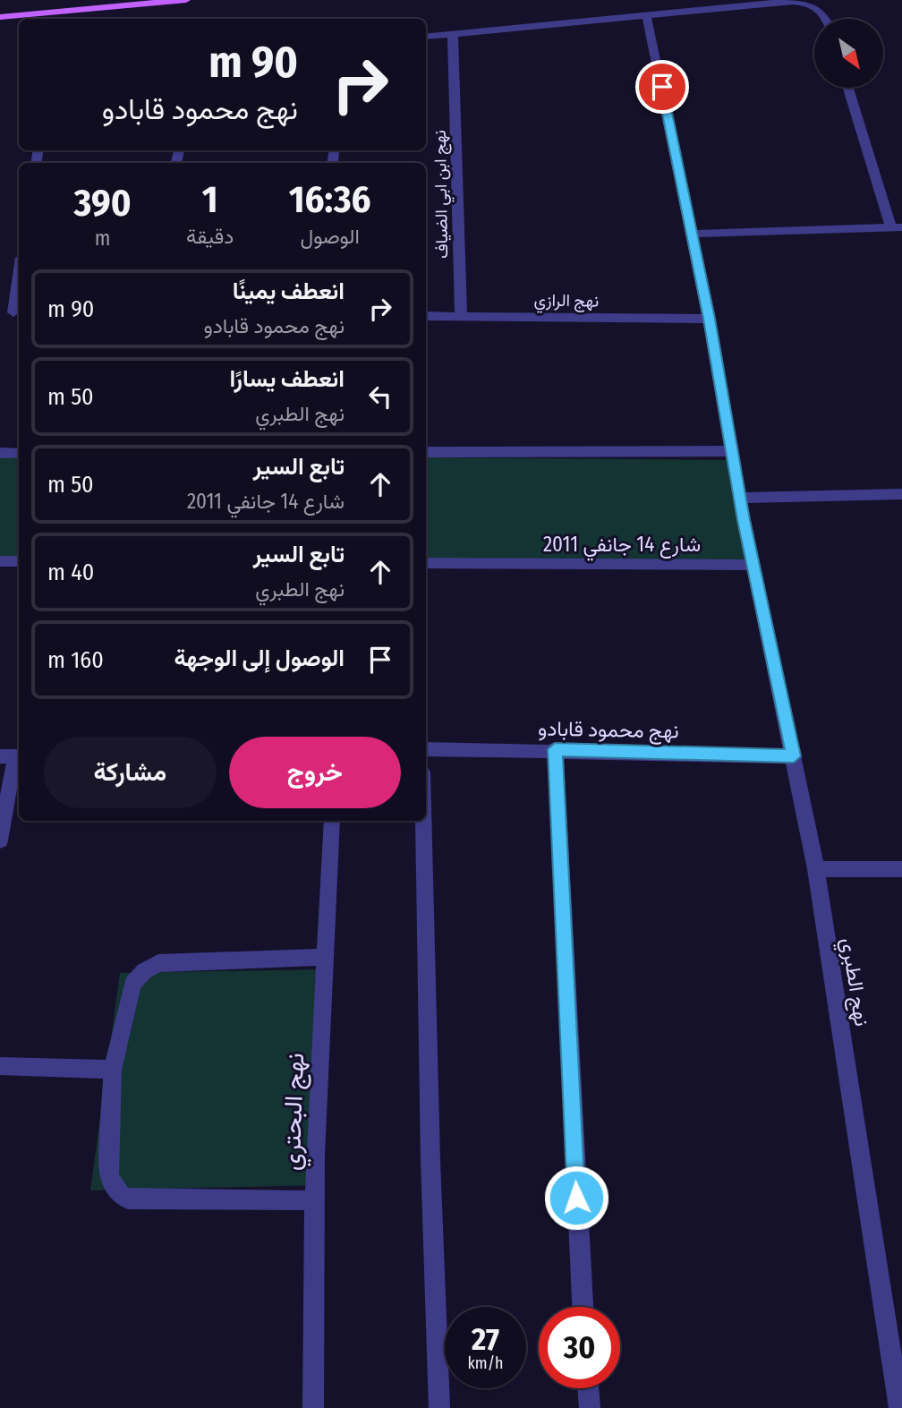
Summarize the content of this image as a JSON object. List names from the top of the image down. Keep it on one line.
{"streets":{"street":["نهج ابن ابي الضياف","نهج الرازي","شارع 14 جانفي 2011","نهج محمود قابادو","نهج الطبري","نهج البحتري"]},"crossings":[["نهج ابن ابي الضياف","نهج الرازي"],["شارع 14 جانفي 2011","نهج الطبري"],["نهج محمود قابادو","نهج الطبري"]],"north":"bottom right","page":{"turn":["90 m","نهج محمود قابادو"],"eta":["16:36","الوصول","1","دقيقة","390","m"],"list":[{"name":"انعطف يمينًا","note":"نهج محمود قابادو","value":"90 m"},{"name":"انعطف يسارًا","note":"نهج الطبري","value":"50 m"},{"name":"تابع السير","note":"شارع 14 جانفي 2011","value":"50 m"},{"name":"تابع السير","note":"نهج الطبري","value":"40 m"},{"name":"الوصول إلى الوجهة","value":"160 m"}],"buttons":["خروج","مشاركة"],"speed":"27 km/h","limit":"30"}}
